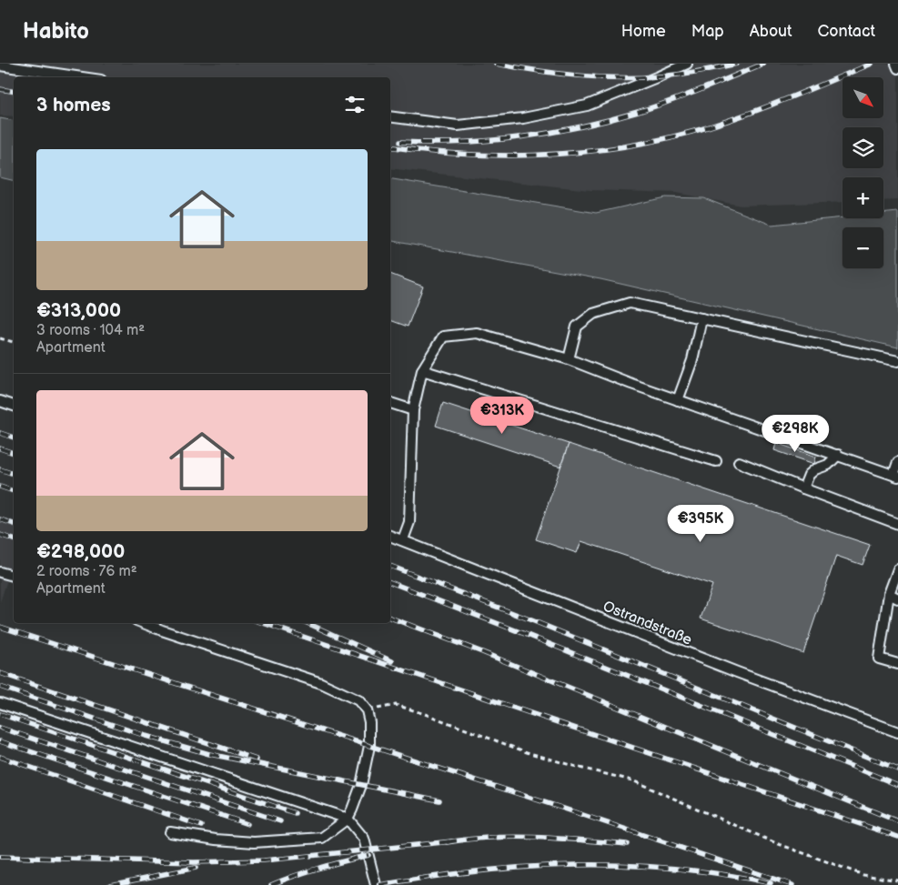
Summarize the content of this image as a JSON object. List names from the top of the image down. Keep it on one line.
{"streets":{"lane":["Ostrandstraße"]},"north":"bottom right","page":{"header":"Habito","nav":["Home","Map","About","Contact"],"map_buttons":["+","−"],"heading":"3 homes","list":[{"name":"€313,000","note":"3 rooms · 104 m² · Apartment"},{"name":"€298,000","note":"2 rooms · 76 m² · Apartment"}],"price":["€313K","€298K","€395K"]}}
